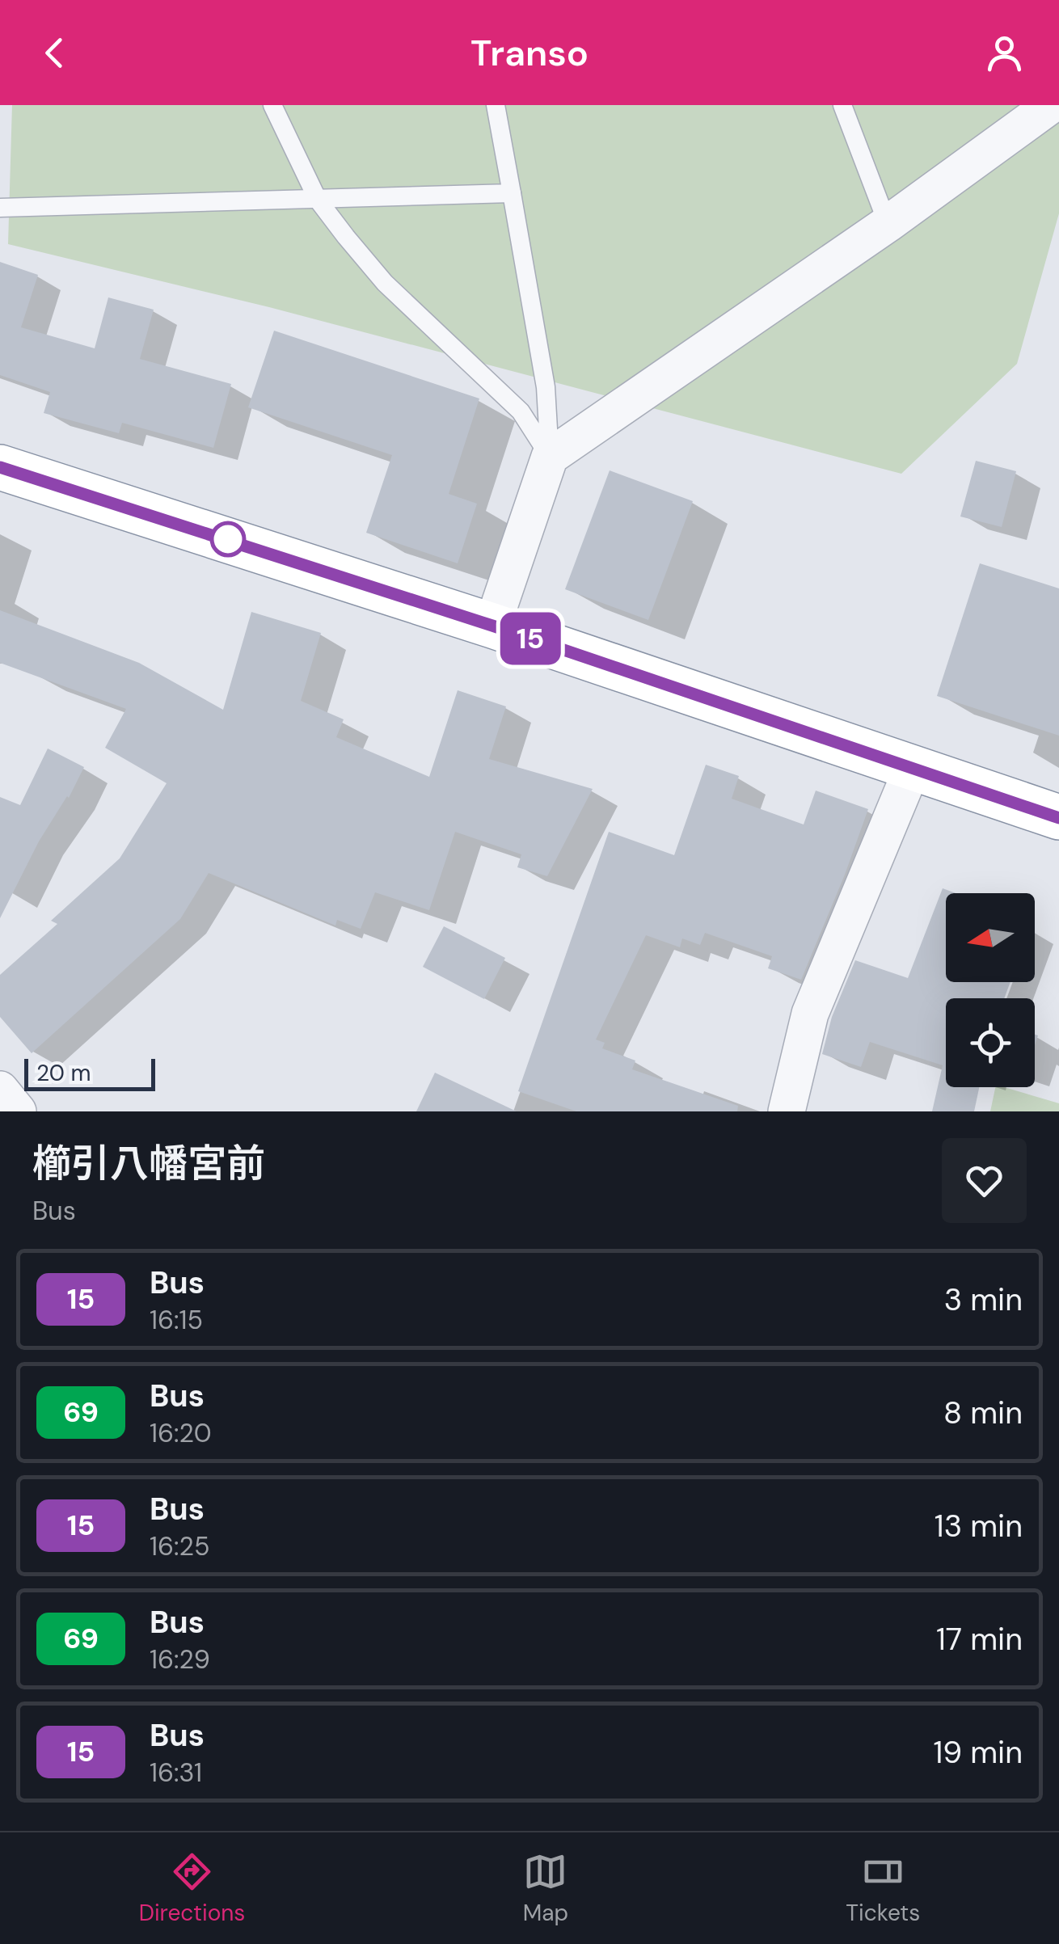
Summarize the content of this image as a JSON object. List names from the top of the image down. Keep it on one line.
{"lines":["bus line 15"],"scale_bar":"20 m","north":"left","page":{"header":"Transo","on_map":"15","scale":"20 m","heading":["櫛引八幡宮前","Bus"],"list":[{"mark":"15","name":"Bus","note":"16:15","value":"3 min"},{"mark":"69","name":"Bus","note":"16:20","value":"8 min"},{"mark":"15","name":"Bus","note":"16:25","value":"13 min"},{"mark":"69","name":"Bus","note":"16:29","value":"17 min"},{"mark":"15","name":"Bus","note":"16:31","value":"19 min"}],"tabs":["Directions","Map","Tickets"]}}
